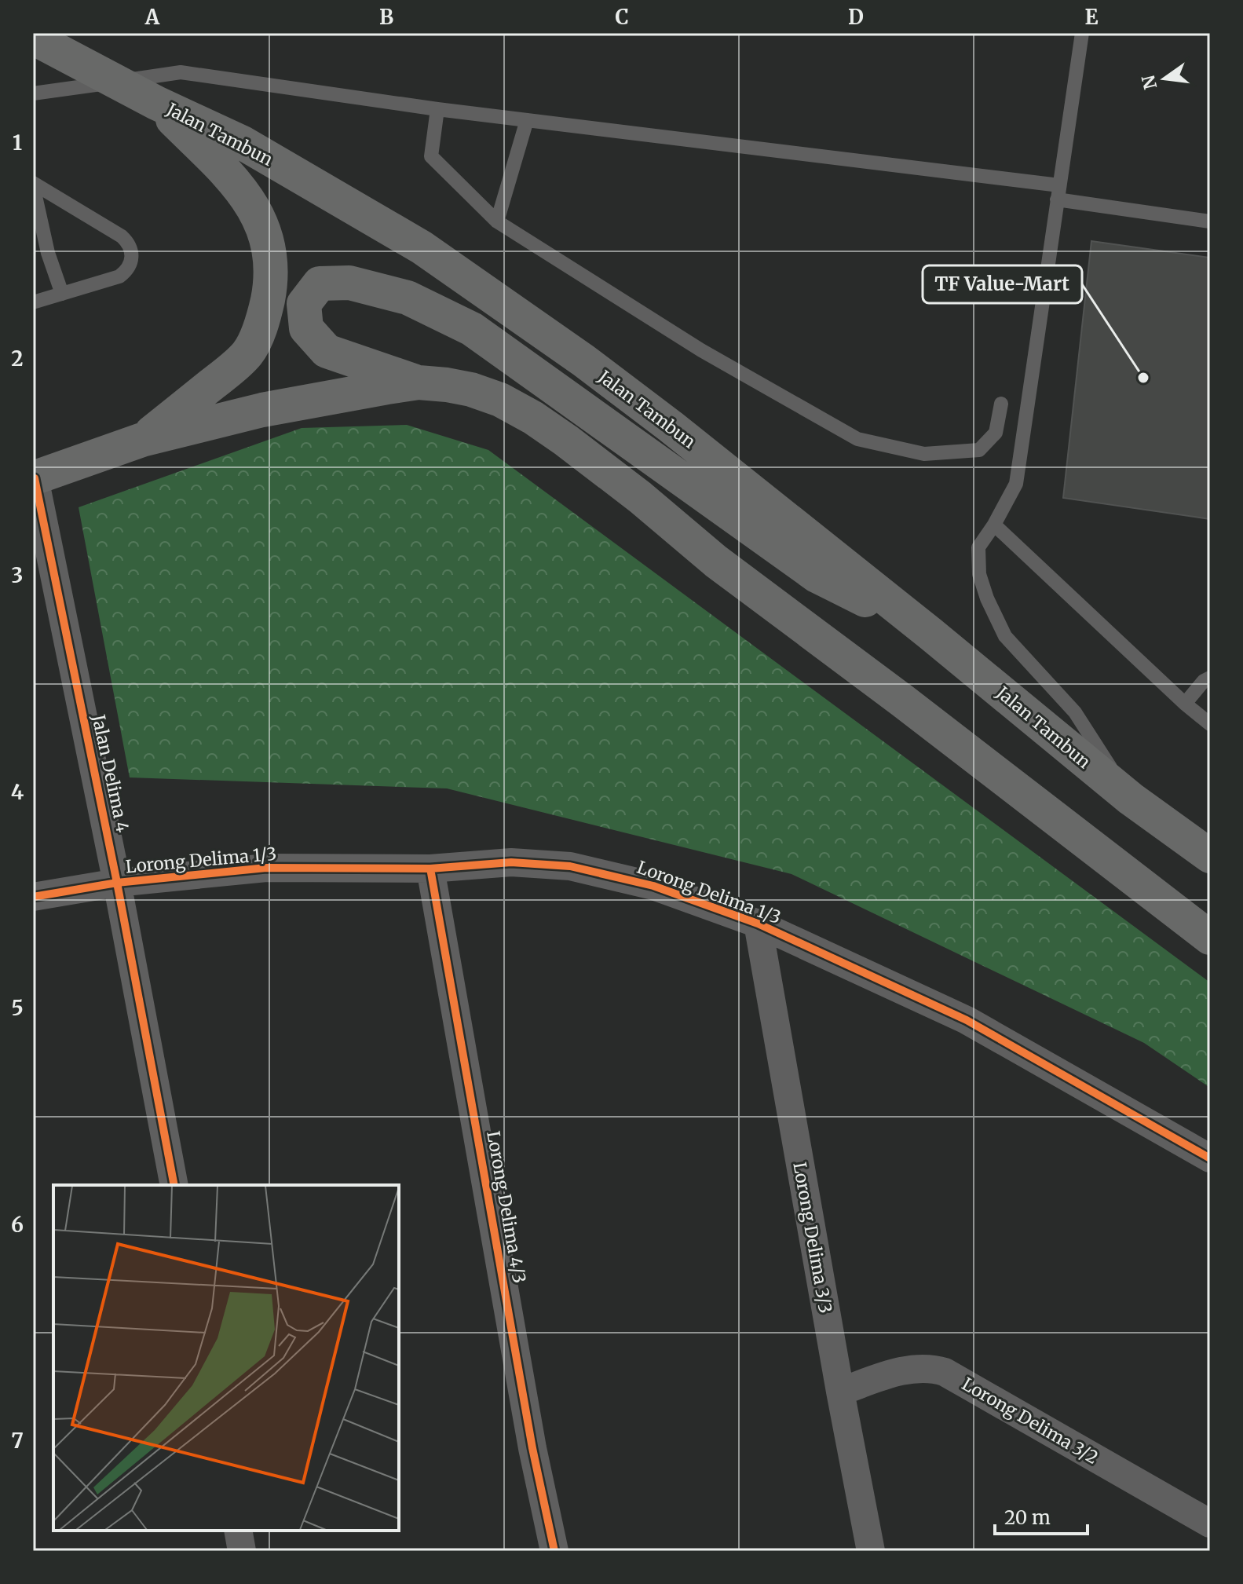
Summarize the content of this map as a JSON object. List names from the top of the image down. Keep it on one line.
{"streets":{"main road":["Jalan Tambun"],"street":["Jalan Delima 4","Lorong Delima 1/3","Lorong Delima 4/3","Lorong Delima 3/3","Lorong Delima 3/2"]},"crossings":[["Jalan Delima 4","Lorong Delima 1/3"],["Lorong Delima 1/3","Lorong Delima 4/3"],["Lorong Delima 1/3","Lorong Delima 3/3"],["Lorong Delima 3/3","Lorong Delima 3/2"]],"places":["TF Value-Mart"],"scale_bar":"20 m","north":"left","grid":{"columns":["A","B","C","D","E"],"rows":["1","2","3","4","5","6","7"]}}
